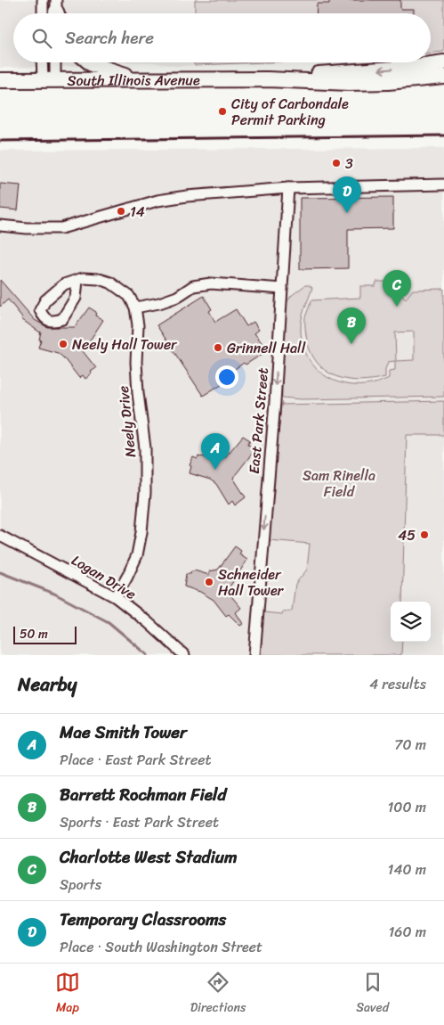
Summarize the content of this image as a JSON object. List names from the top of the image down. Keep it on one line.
{"streets":{"highway":["South Illinois Avenue"],"street":["East Park Street","Neely Drive","Logan Drive"]},"crossings":[["Neely Drive","Logan Drive"]],"one_way":["East Park Street"],"parks":["Sam Rinella Field"],"places":["City of Carbondale Permit Parking","3","14","Neely Hall Tower","Grinnell Hall","45","Schneider Hall Tower"],"scale_bar":"50 m","page":{"search":"Search here","pins":["D","C","B","A"],"scale":"50 m","heading":["Nearby","4 results"],"list":[{"mark":"A","name":"Mae Smith Tower","note":"Place · East Park Street","value":"70 m"},{"mark":"B","name":"Barrett Rochman Field","note":"Sports · East Park Street","value":"100 m"},{"mark":"C","name":"Charlotte West Stadium","note":"Sports","value":"140 m"},{"mark":"D","name":"Temporary Classrooms","note":"Place · South Washington Street","value":"160 m"}],"nav":["Map","Directions","Saved"]}}
